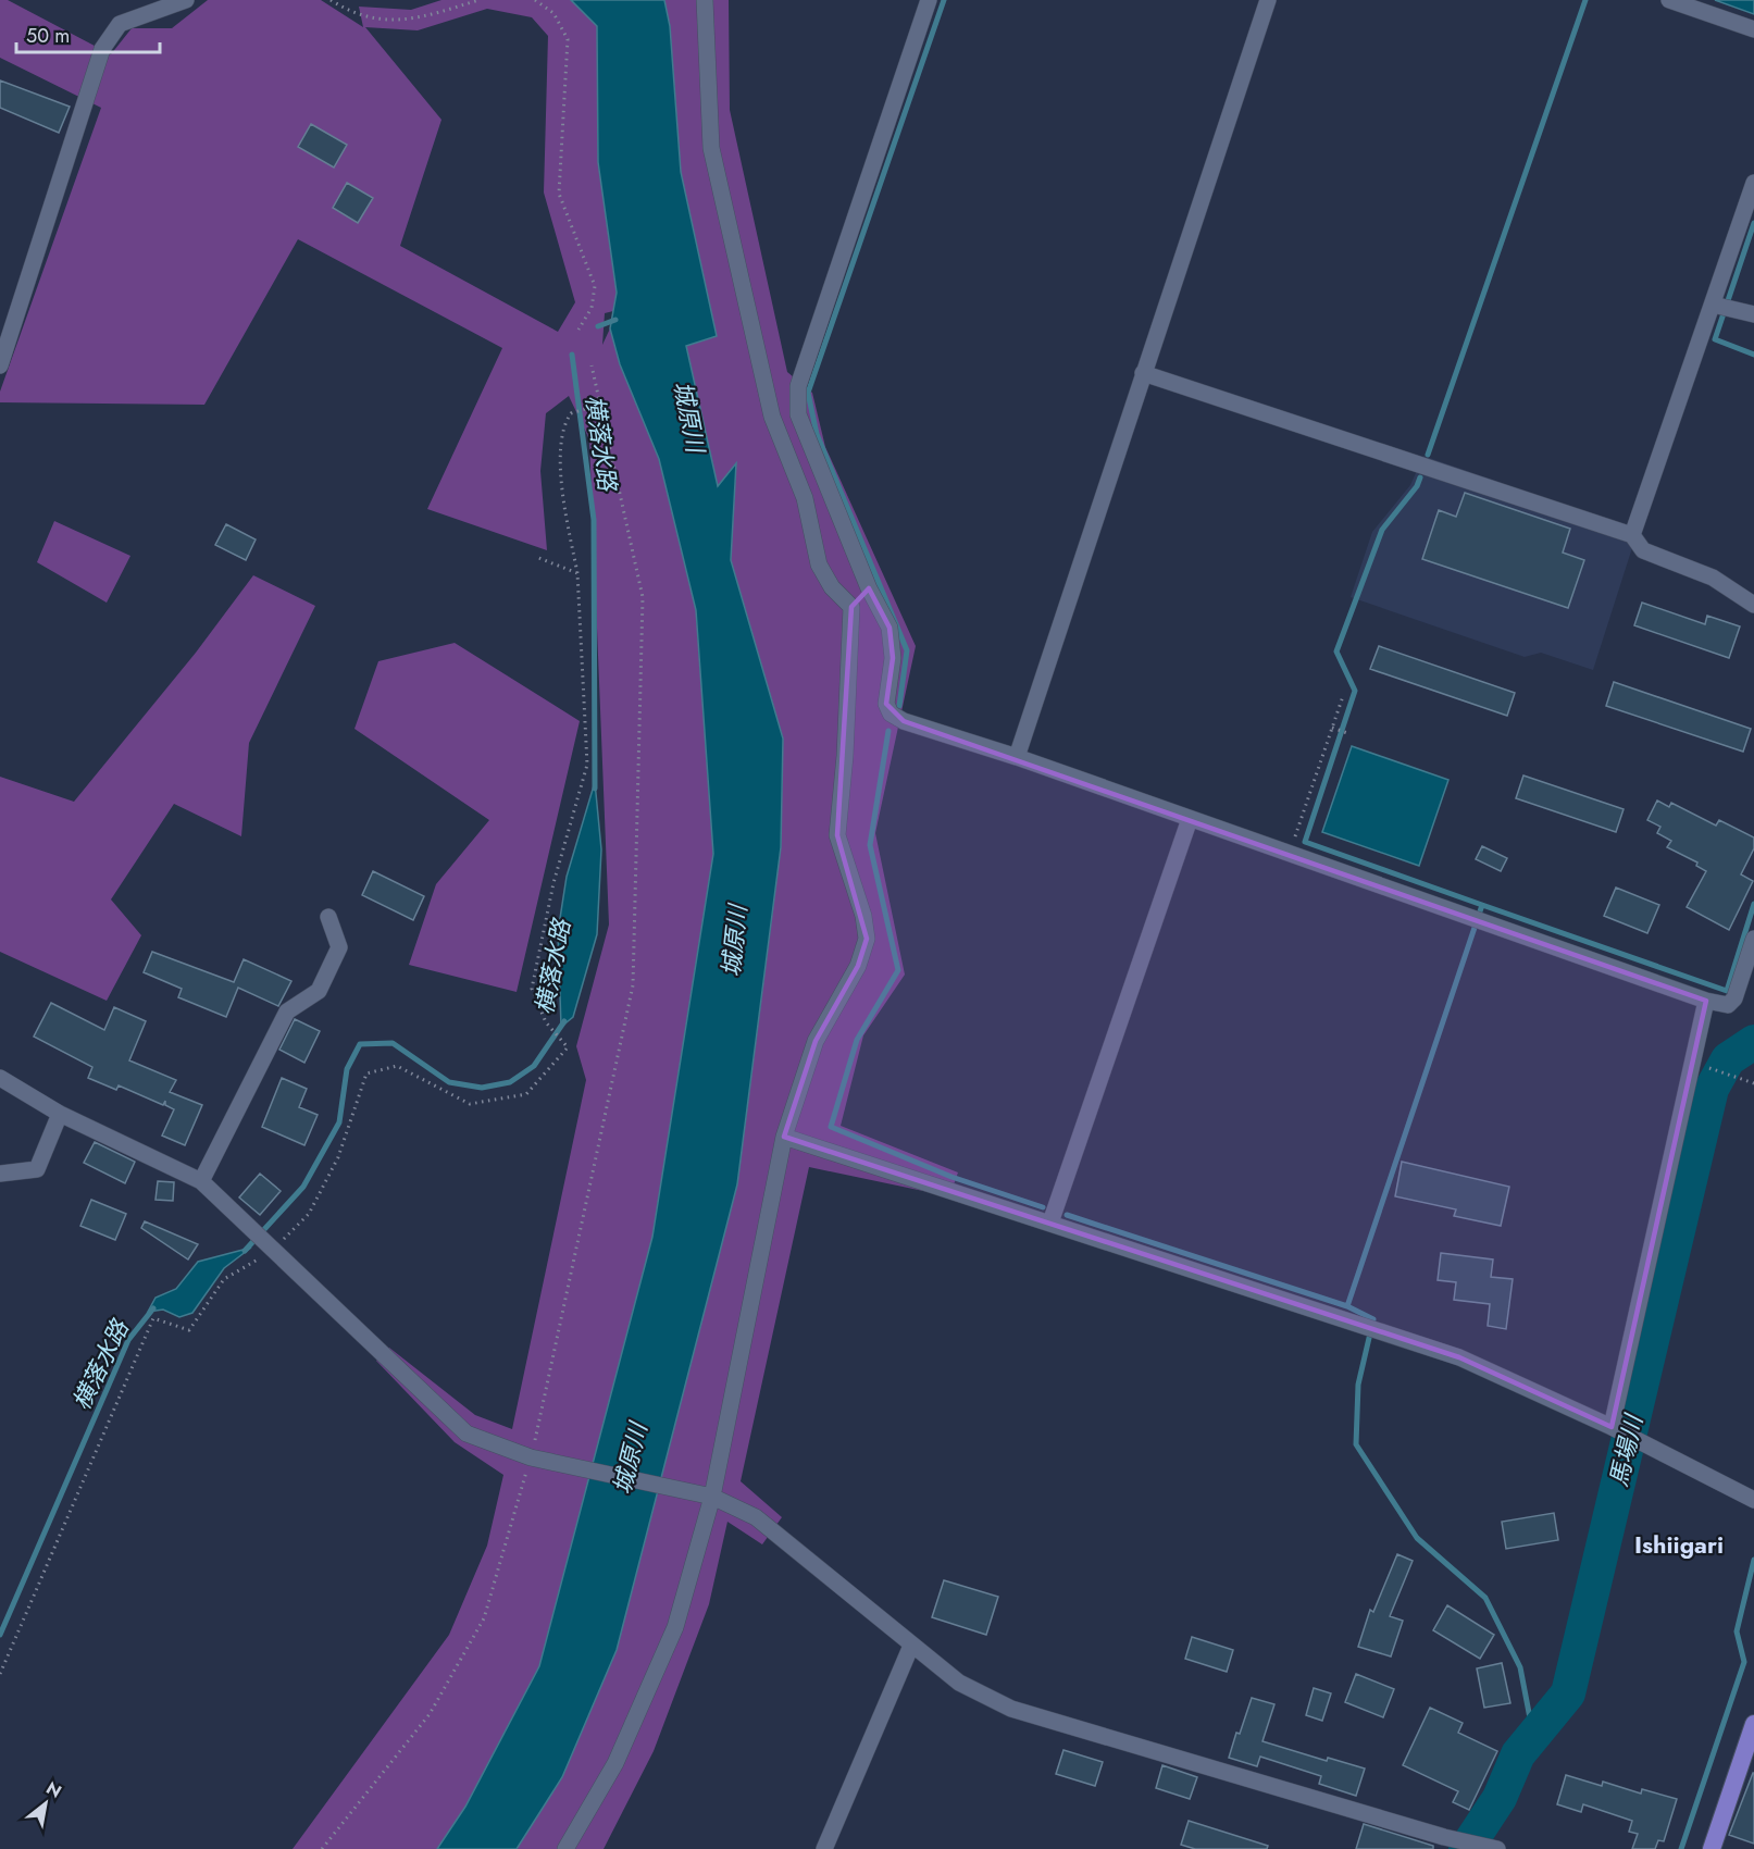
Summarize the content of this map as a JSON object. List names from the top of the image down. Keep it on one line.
{"districts":["Ishiigari"],"water":["城原川","横落水路","馬場川"],"scale_bar":"50 m","north":"top right"}
